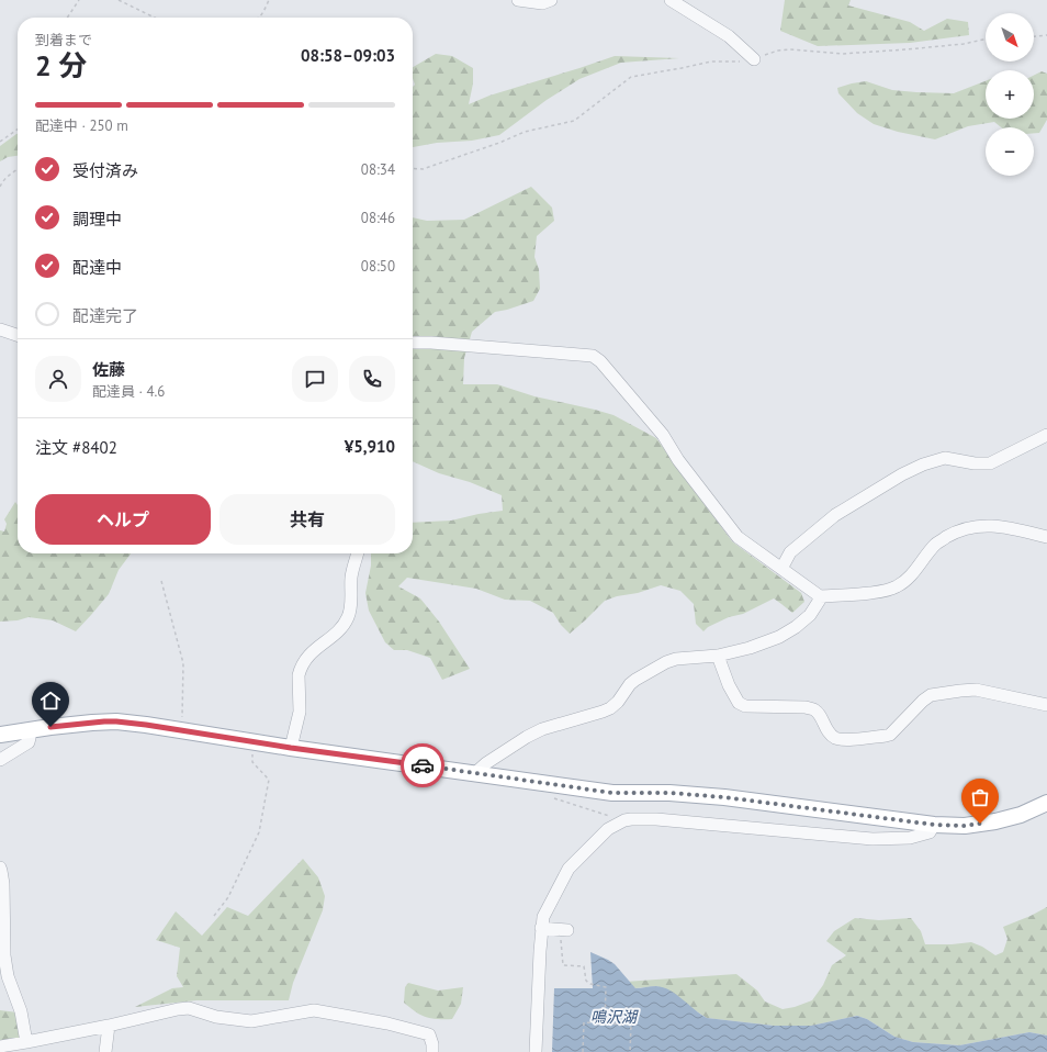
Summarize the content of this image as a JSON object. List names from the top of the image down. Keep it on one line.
{"water":["鳴沢湖"],"north":"bottom right","page":{"map_buttons":["+","−"],"heading":["2 分","到着まで","08:58–09:03"],"panel":["佐藤","配達員 · 4.6","注文 #8402","¥5,910"],"bar":"配達中 · 250 m","list":[["受付済み","08:34"],["調理中","08:46"],["配達中","08:50"],"配達完了"],"buttons":["ヘルプ","共有"]}}
